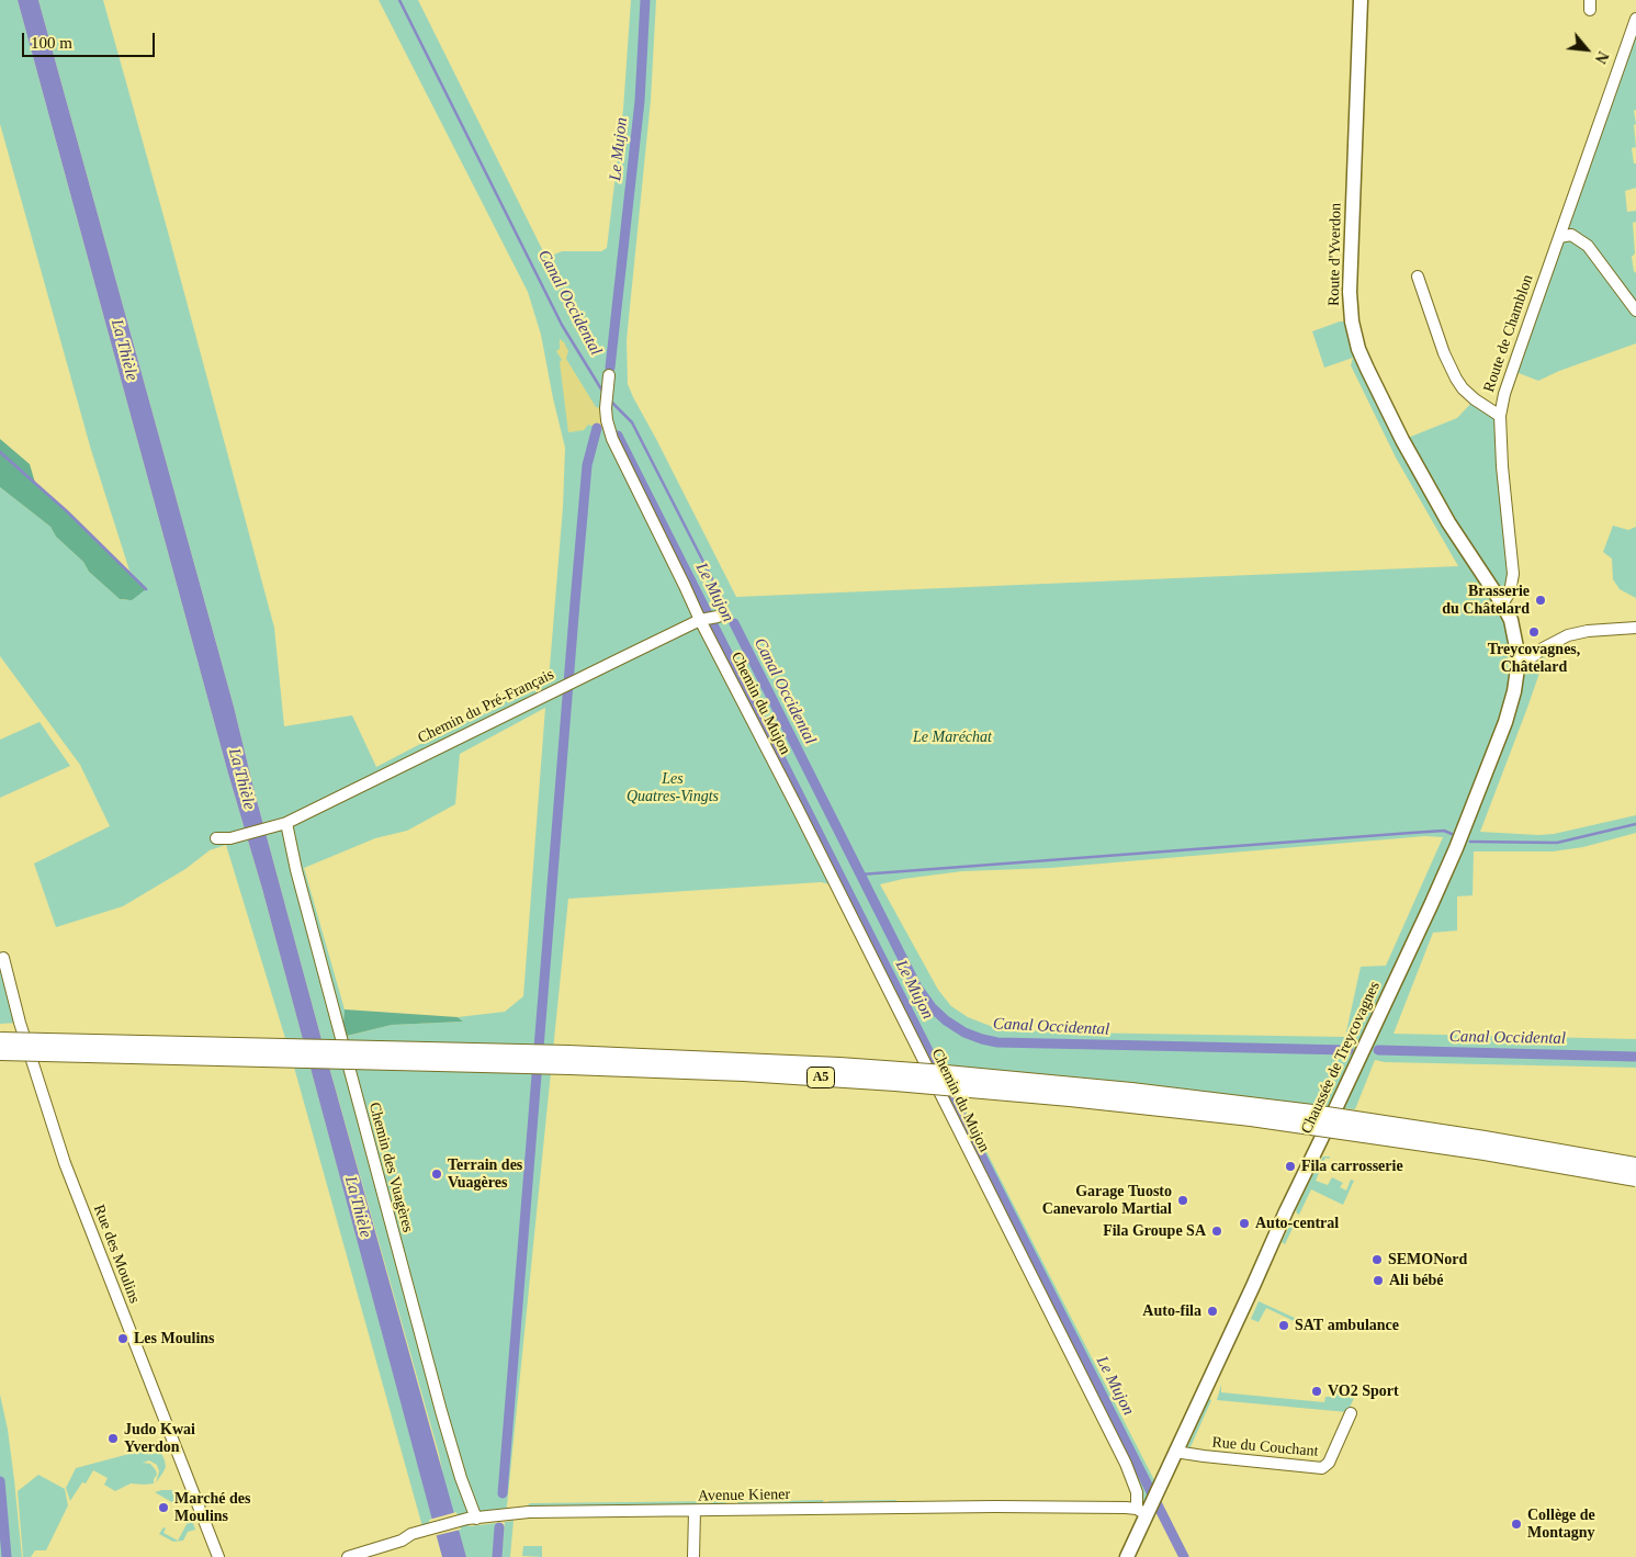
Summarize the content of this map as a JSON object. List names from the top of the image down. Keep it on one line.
{"streets":{"highway":["A5"],"main road":["Route d'Yverdon","Chaussée de Treycovagnes"],"street":["Route de Chamblon","Chemin du Mujon","Chemin du Pré-Français","Chemin des Vuagères","Rue des Moulins","Rue du Couchant","Avenue Kiener"]},"crossings":[["Route d'Yverdon","Route de Chamblon"],["Chemin du Mujon","Chemin du Pré-Français"],["Chemin du Mujon","Chaussée de Treycovagnes"],["Chemin du Mujon","Avenue Kiener"],["Chemin du Pré-Français","Chemin des Vuagères"],["Chaussée de Treycovagnes","Rue du Couchant"],["Chaussée de Treycovagnes","Avenue Kiener"],["Chemin des Vuagères","Avenue Kiener"]],"water":["Le Mujon","Canal Occidental","La Thièle"],"parks":["Le Maréchat","Les Quatres-Vingts"],"places":["Brasserie du Châtelard","Treycovagnes, Châtelard","Fila carrosserie","Terrain des Vuagères","Garage Tuosto Canevarolo Martial","Auto-central","Fila Groupe SA","SEMONord","Ali bébé","Auto-fila","SAT ambulance","Les Moulins","VO2 Sport","Judo Kwai Yverdon","Marché des Moulins","Collège de Montagny"],"scale_bar":"100 m","north":"bottom right"}
